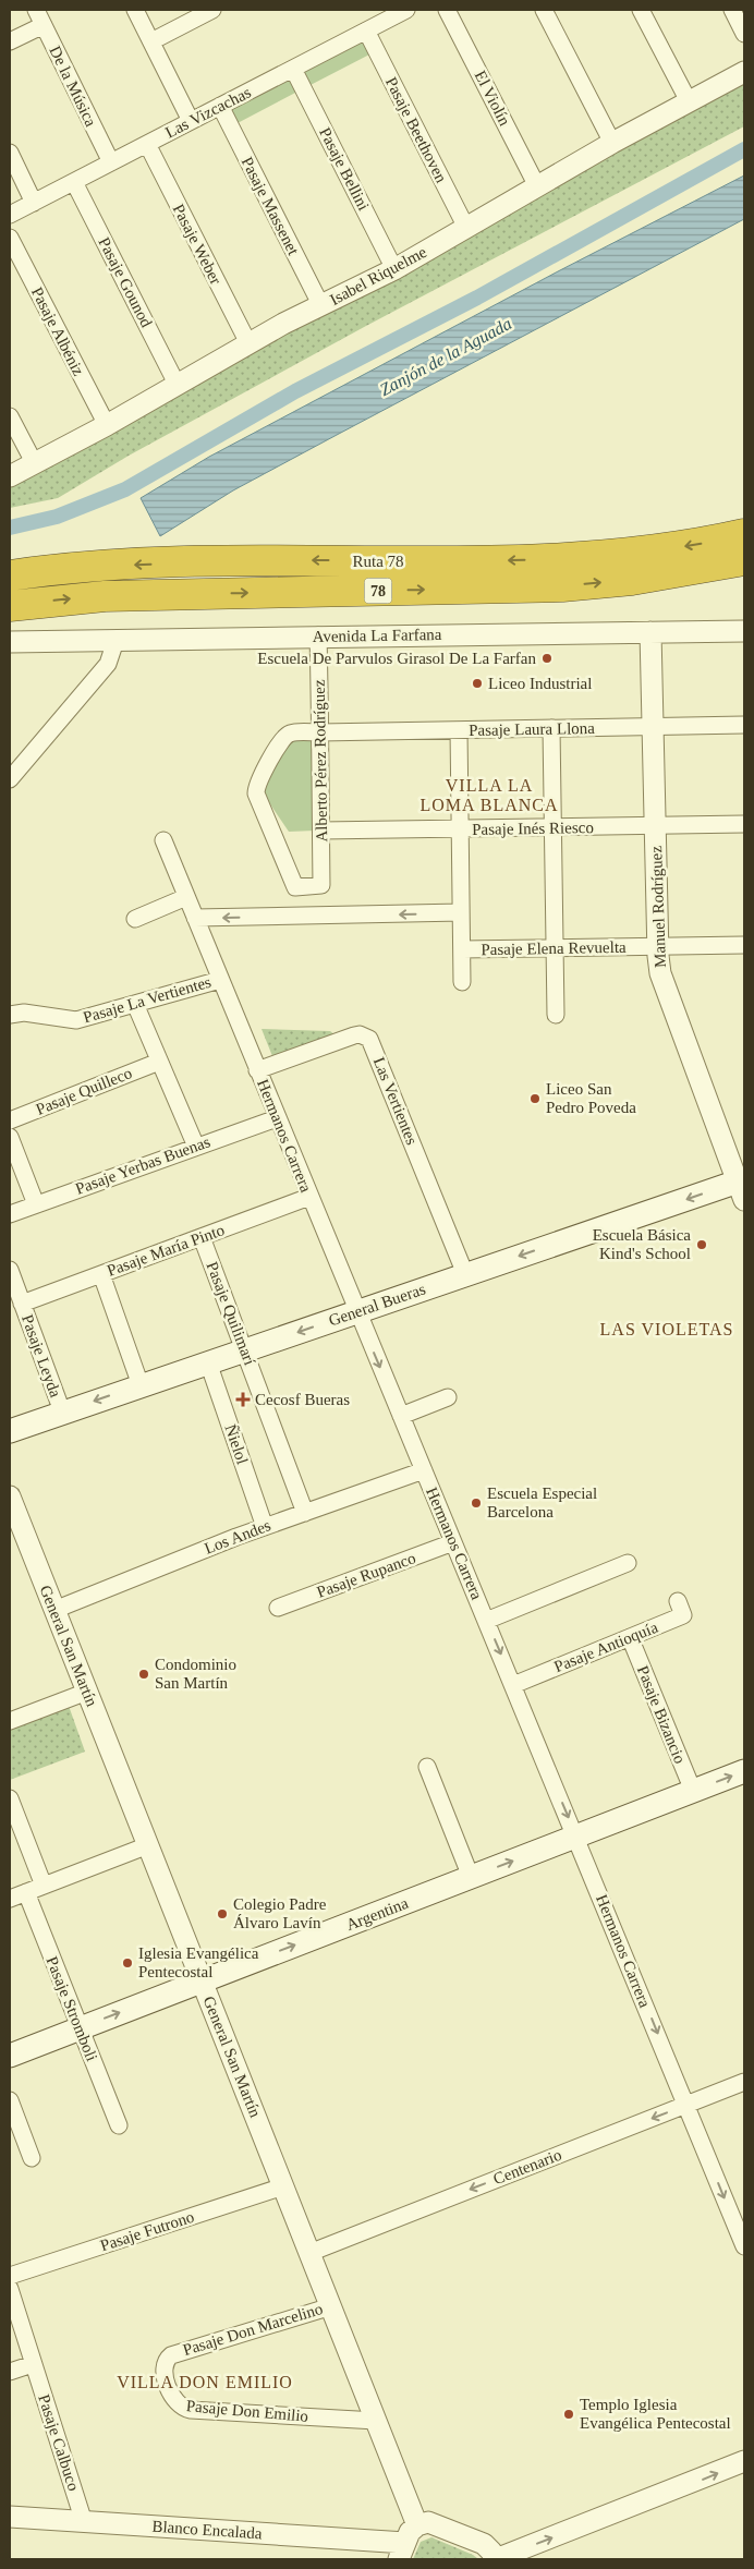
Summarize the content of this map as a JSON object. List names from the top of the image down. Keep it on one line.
{"streets":{"highway":["Ruta 78","78"],"main road":["General Bueras","Argentina"],"street":["De la Música","El Violín","Las Vizcachas","Pasaje Beethoven","Pasaje Bellini","Pasaje Massenet","Pasaje Weber","Isabel Riquelme","Pasaje Gounod","Pasaje Albéniz","Avenida La Farfana","Pasaje Laura Llona","Alberto Pérez Rodríguez","Pasaje Inés Riesco","Manuel Rodríguez","Pasaje Elena Revuelta","Pasaje La Vertientes","Pasaje Quilleco","Las Vertientes","Hermanos Carrera","Pasaje Yerbas Buenas","Pasaje María Pinto","Pasaje Quilimarí","Pasaje Leyda","Ñielol","Los Andes","Pasaje Rupanco","General San Martín","Pasaje Antioquía","Pasaje Bizancio","Pasaje Stromboli","Centenario","Pasaje Futrono","Pasaje Don Marcelino","Pasaje Don Emilio","Pasaje Calbuco","Blanco Encalada"]},"crossings":[["De la Música","Las Vizcachas"],["El Violín","Isabel Riquelme"],["Las Vizcachas","Pasaje Beethoven"],["Las Vizcachas","Pasaje Bellini"],["Las Vizcachas","Pasaje Massenet"],["Las Vizcachas","Pasaje Weber"],["Las Vizcachas","Pasaje Gounod"],["Pasaje Beethoven","Isabel Riquelme"],["Pasaje Bellini","Isabel Riquelme"],["Pasaje Massenet","Isabel Riquelme"],["Pasaje Weber","Isabel Riquelme"],["Isabel Riquelme","Pasaje Gounod"],["Isabel Riquelme","Pasaje Albéniz"],["Avenida La Farfana","Alberto Pérez Rodríguez"],["Avenida La Farfana","Manuel Rodríguez"],["Pasaje Laura Llona","Alberto Pérez Rodríguez"],["Pasaje Laura Llona","Manuel Rodríguez"],["Alberto Pérez Rodríguez","Pasaje Inés Riesco"],["Pasaje Inés Riesco","Manuel Rodríguez"],["Manuel Rodríguez","Pasaje Elena Revuelta"],["Manuel Rodríguez","General Bueras"],["Pasaje La Vertientes","Hermanos Carrera"],["Las Vertientes","Hermanos Carrera"],["Las Vertientes","General Bueras"],["Hermanos Carrera","Pasaje Yerbas Buenas"],["Hermanos Carrera","Pasaje María Pinto"],["Hermanos Carrera","General Bueras"],["Hermanos Carrera","Los Andes"],["Hermanos Carrera","Pasaje Rupanco"],["Hermanos Carrera","Pasaje Antioquía"],["Hermanos Carrera","Argentina"],["Hermanos Carrera","Centenario"],["Pasaje María Pinto","Pasaje Quilimarí"],["Pasaje María Pinto","Pasaje Leyda"],["General Bueras","Pasaje Quilimarí"],["General Bueras","Pasaje Leyda"],["General Bueras","Ñielol"],["Pasaje Quilimarí","Los Andes"],["Ñielol","Los Andes"],["Los Andes","General San Martín"],["General San Martín","Argentina"],["General San Martín","Centenario"],["General San Martín","Pasaje Futrono"],["General San Martín","Pasaje Don Marcelino"],["General San Martín","Pasaje Don Emilio"],["Pasaje Antioquía","Pasaje Bizancio"],["Pasaje Bizancio","Argentina"],["Argentina","Pasaje Stromboli"],["Pasaje Don Marcelino","Pasaje Don Emilio"],["Pasaje Calbuco","Blanco Encalada"]],"one_way":["Hermanos Carrera","General Bueras","Argentina","Centenario"],"districts":["VILLA LA LOMA BLANCA","LAS VIOLETAS","VILLA DON EMILIO"],"water":["Zanjón de la Aguada"],"places":{"other":["Escuela De Parvulos Girasol De La Farfan","Liceo Industrial","Liceo San Pedro Poveda","Escuela Básica Kind's School","Escuela Especial Barcelona","Condominio San Martín","Colegio Padre Álvaro Lavín","Iglesia Evangélica Pentecostal","Templo Iglesia Evangélica Pentecostal"],"health":["Cecosf Bueras"]}}
